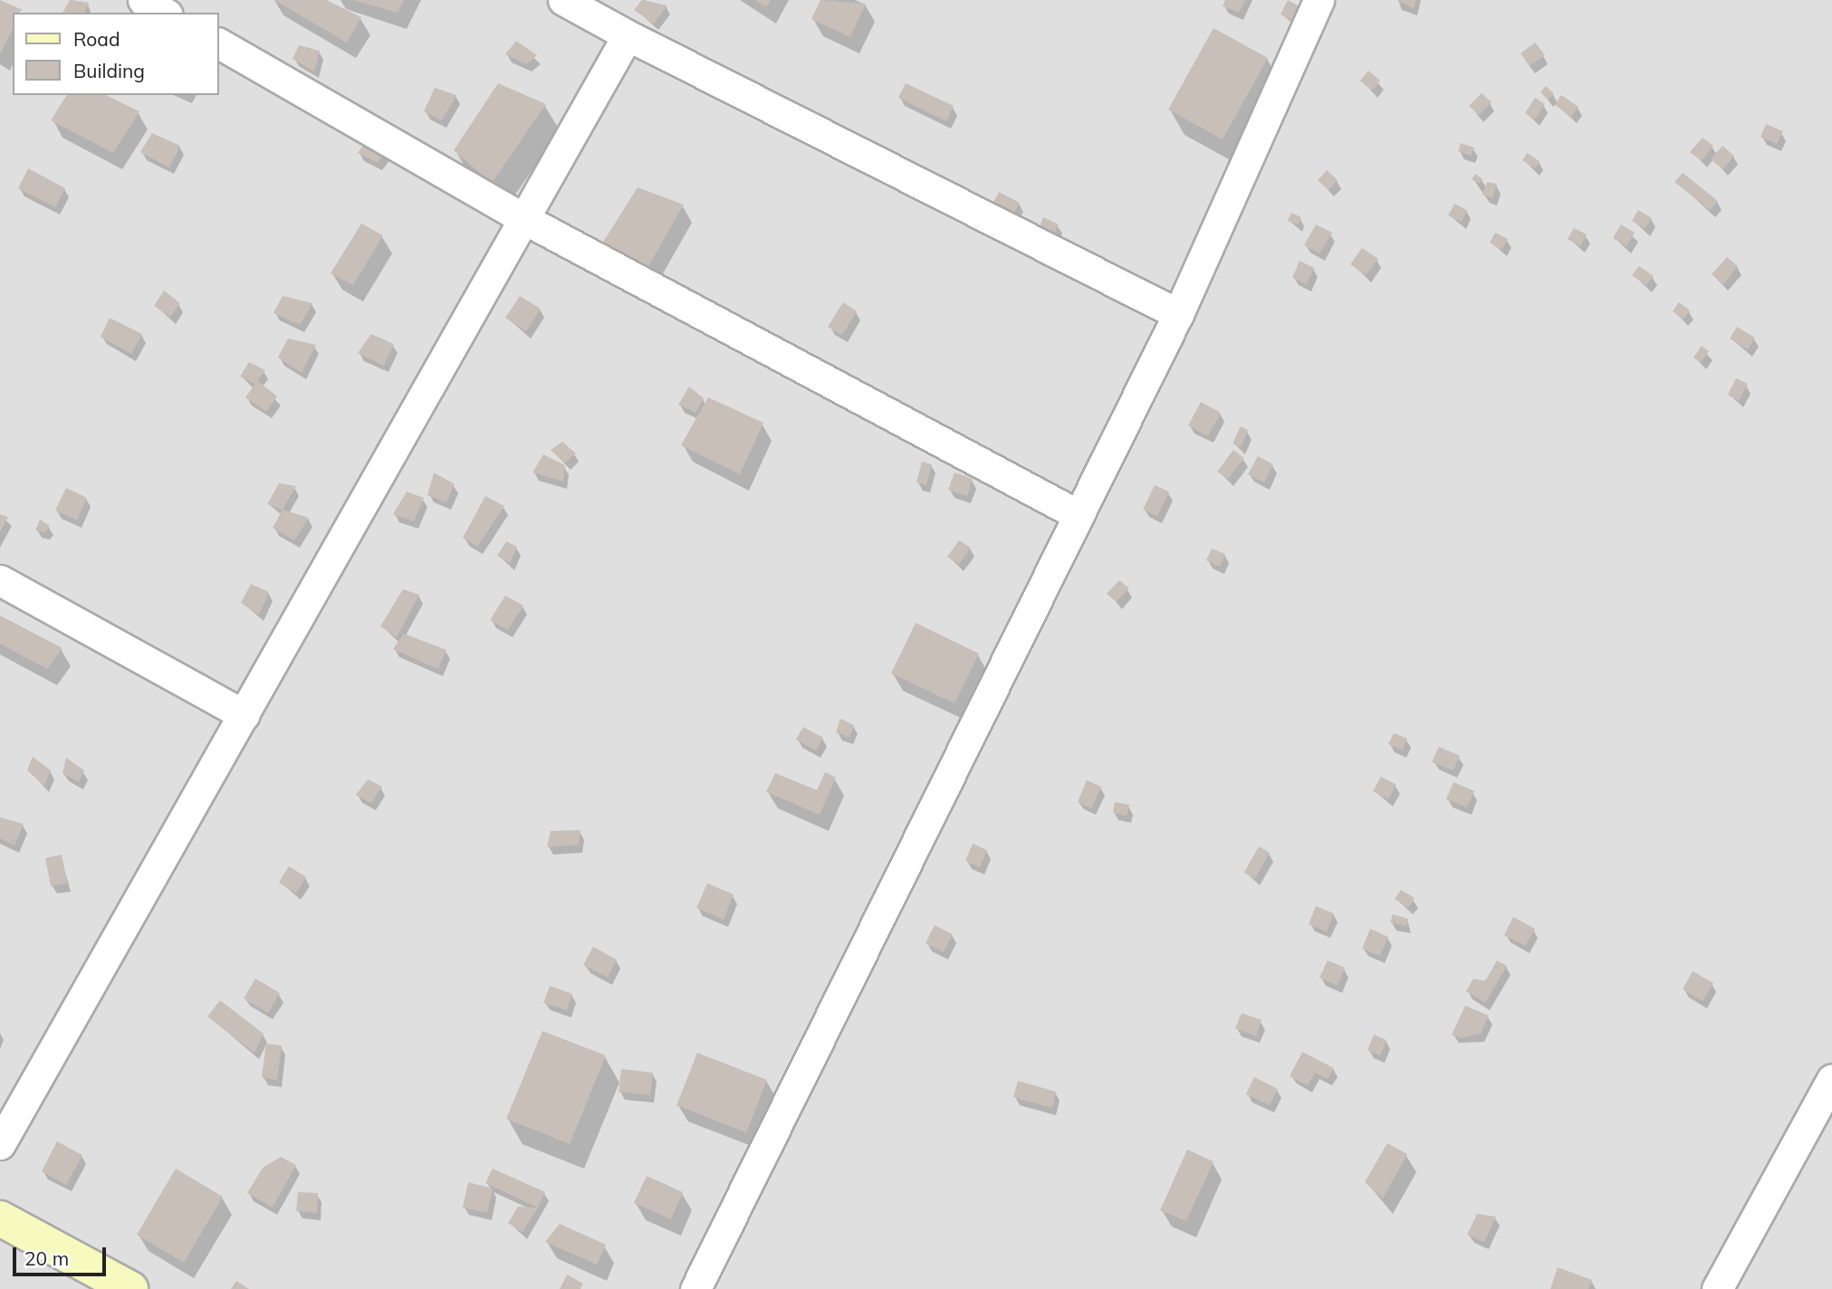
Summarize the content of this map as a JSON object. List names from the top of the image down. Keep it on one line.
{"legend":["Road","Building"],"scale_bar":"20 m"}
